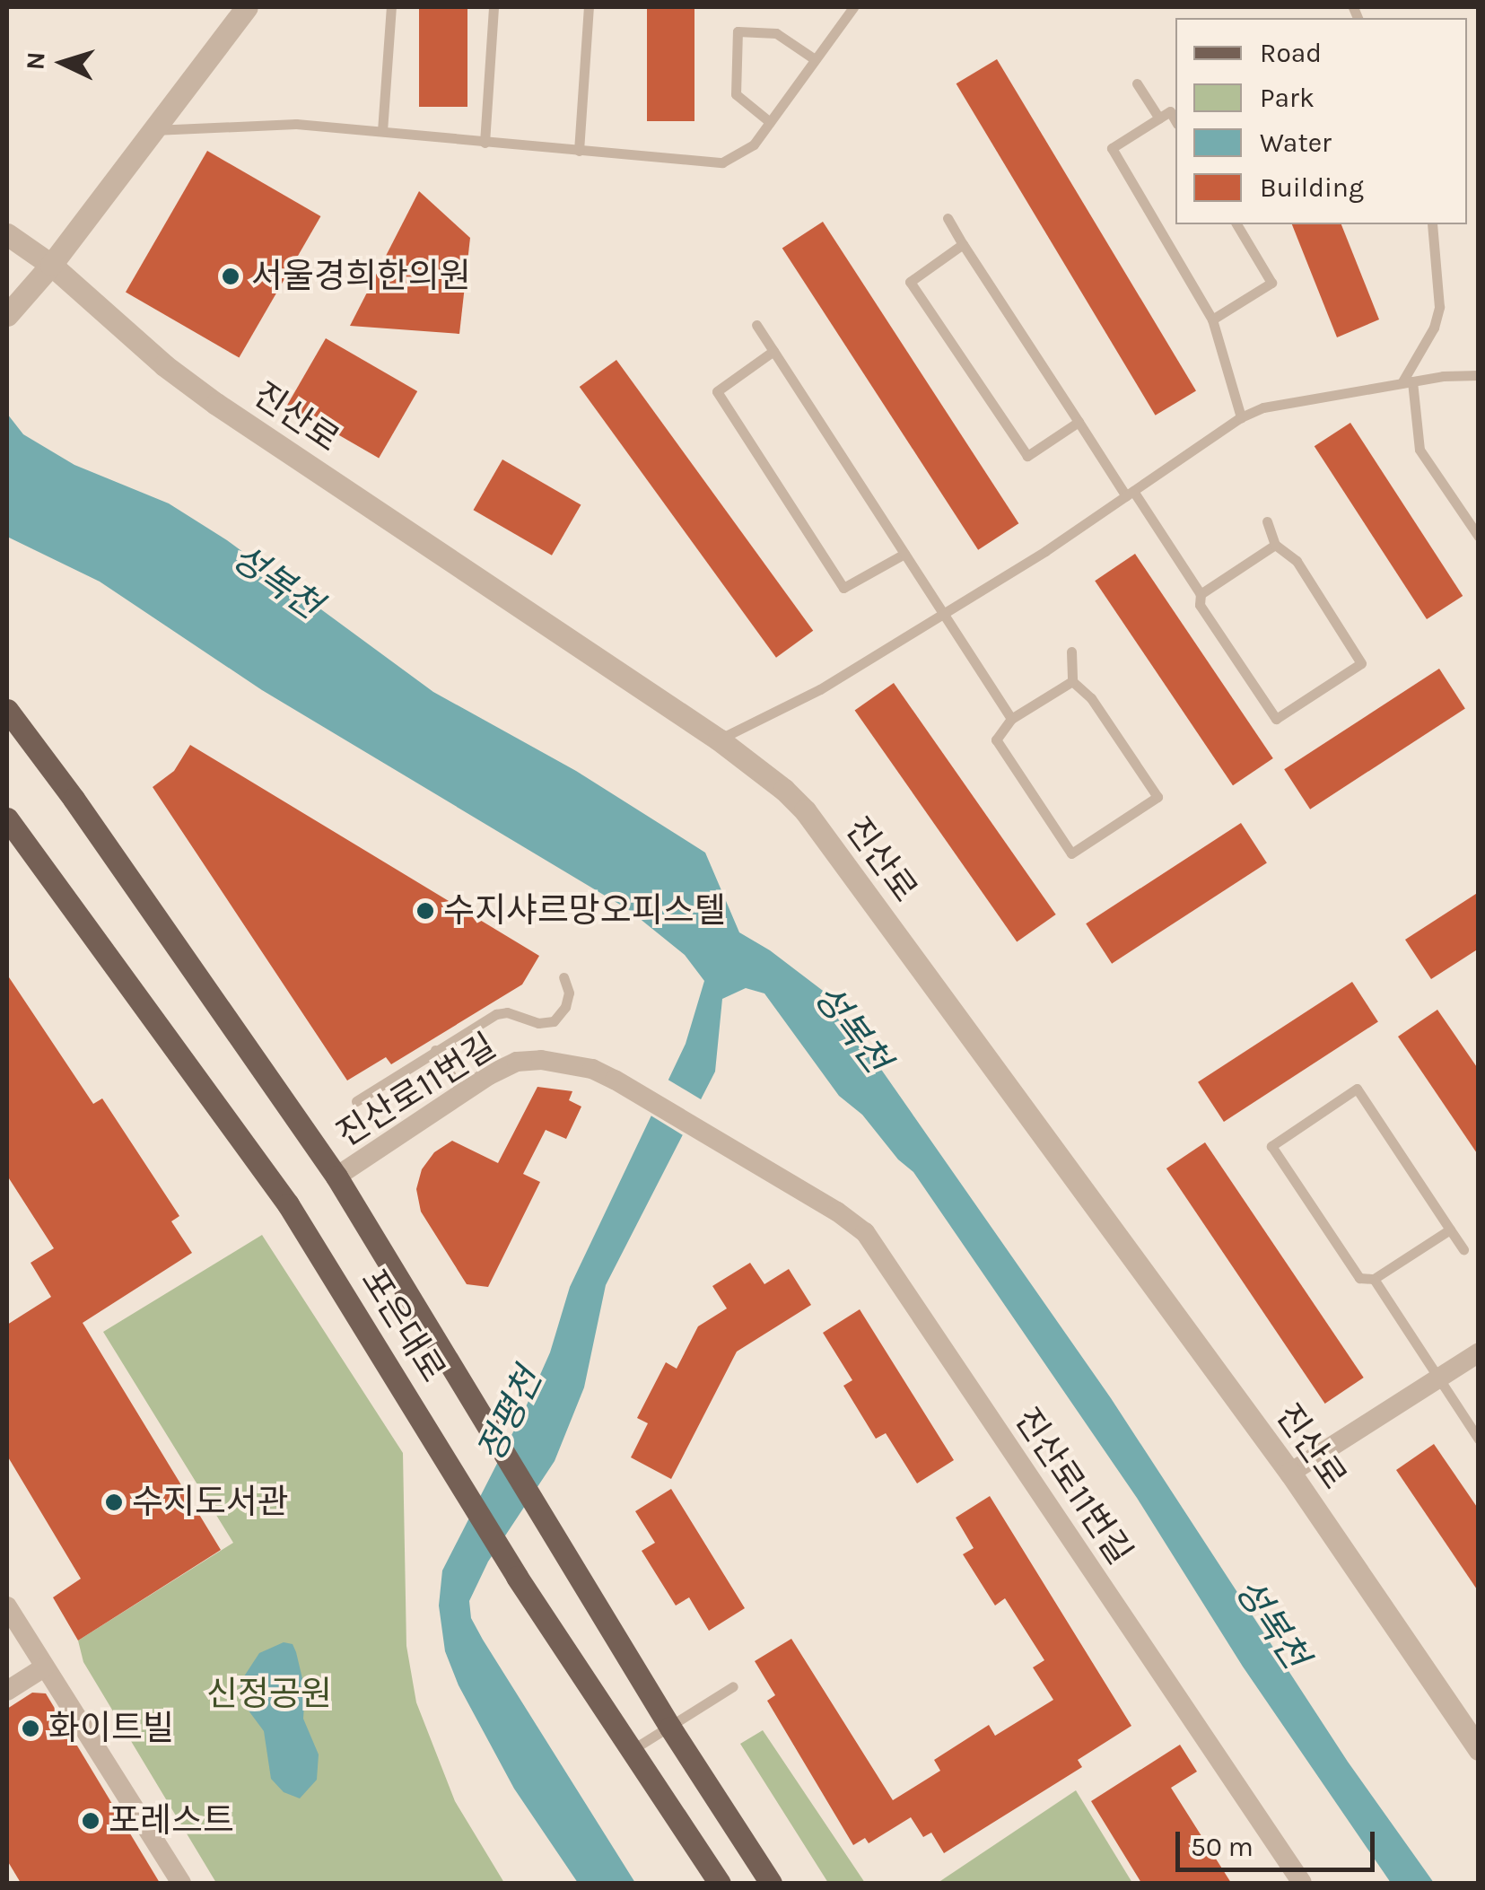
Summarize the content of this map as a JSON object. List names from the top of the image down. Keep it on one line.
{"streets":{"main road":["포은대로"],"street":["진산로","진산로11번길"]},"crossings":[["진산로11번길","포은대로"]],"water":["성복천","정평천"],"parks":["신정공원"],"places":["서울경희한의원","수지샤르망오피스텔","수지도서관","화이트빌","포레스트"],"legend":["Road","Park","Water","Building"],"scale_bar":"50 m","north":"left"}
